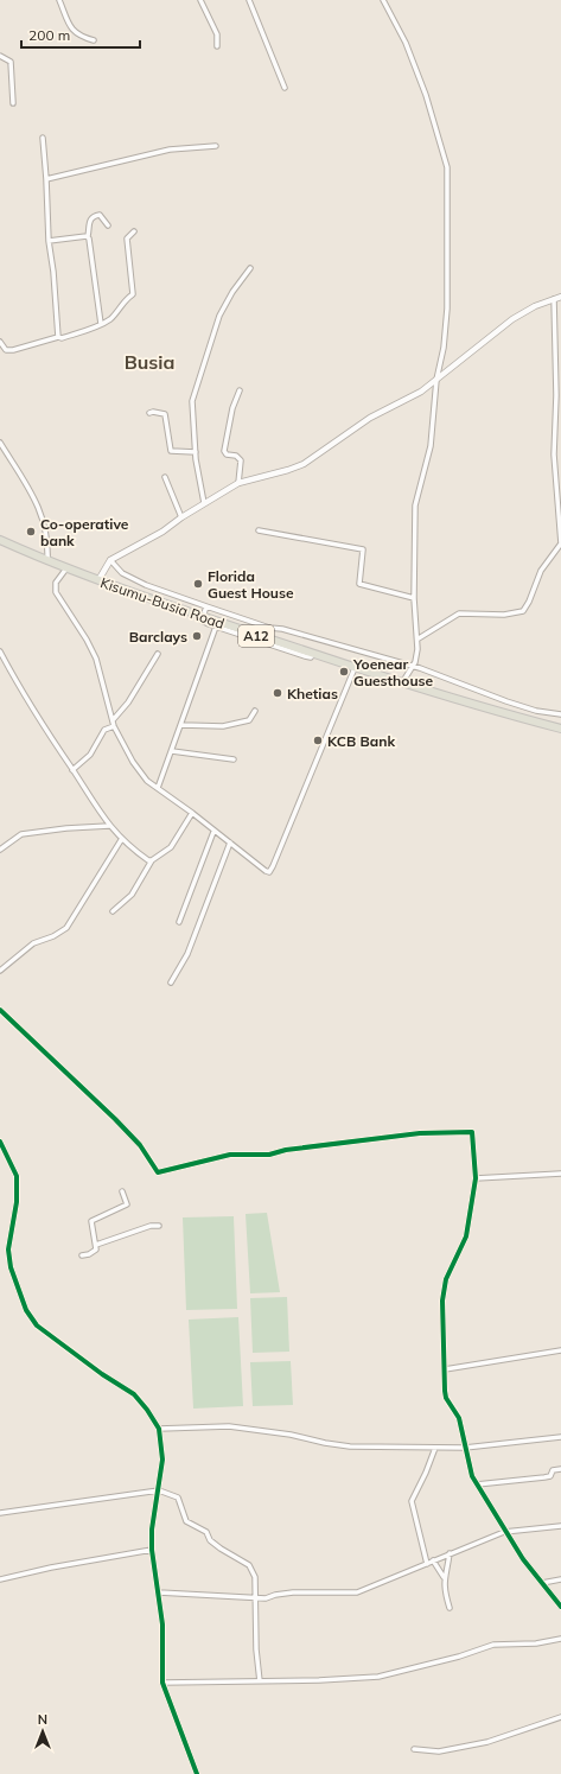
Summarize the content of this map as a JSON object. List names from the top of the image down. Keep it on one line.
{"streets":{"highway":["Kisumu-Busia Road","A12"]},"districts":["Busia"],"places":["Co-operative bank","Florida Guest House","Barclays","Yoenear Guesthouse","Khetias","KCB Bank"],"scale_bar":"200 m","north":"top"}
